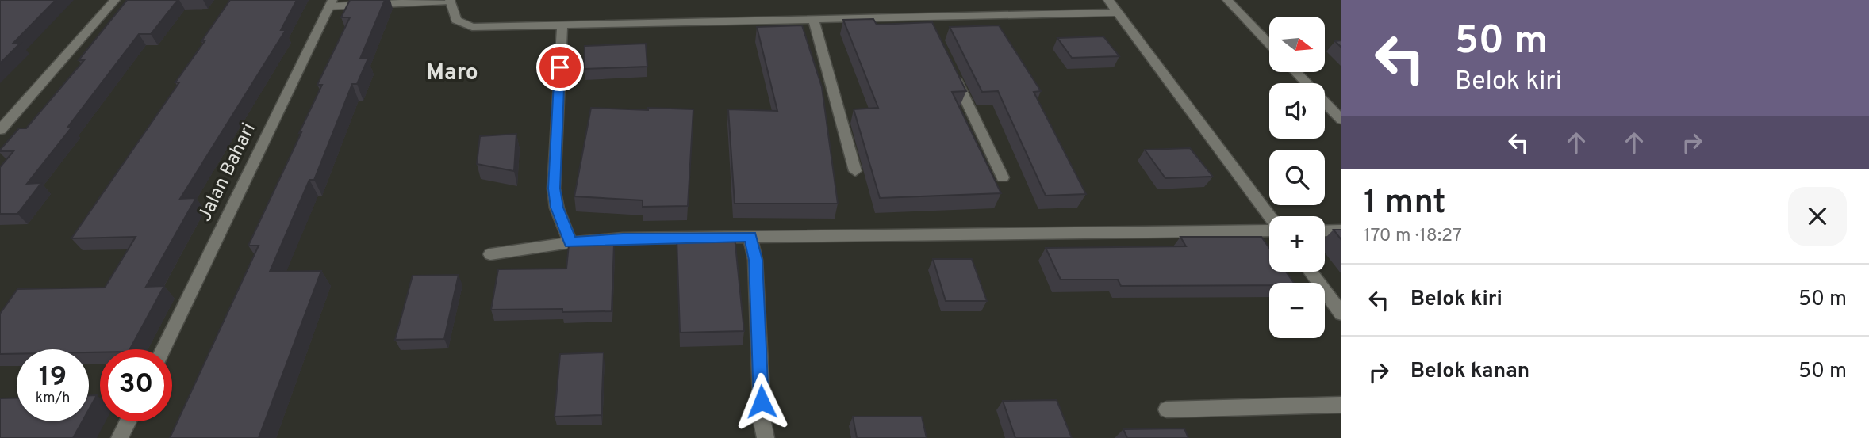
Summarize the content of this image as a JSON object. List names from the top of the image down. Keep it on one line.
{"streets":{"street":["Jalan Bahari"]},"districts":["Maro"],"north":"right","page":{"turn":["50 m","Belok kiri"],"map_buttons":["+","−"],"heading":["1 mnt","170 m · 18:27"],"list":[{"name":"Belok kiri","value":"50 m"},{"name":"Belok kanan","value":"50 m"}],"speed":"19 km/h","limit":"30"}}
